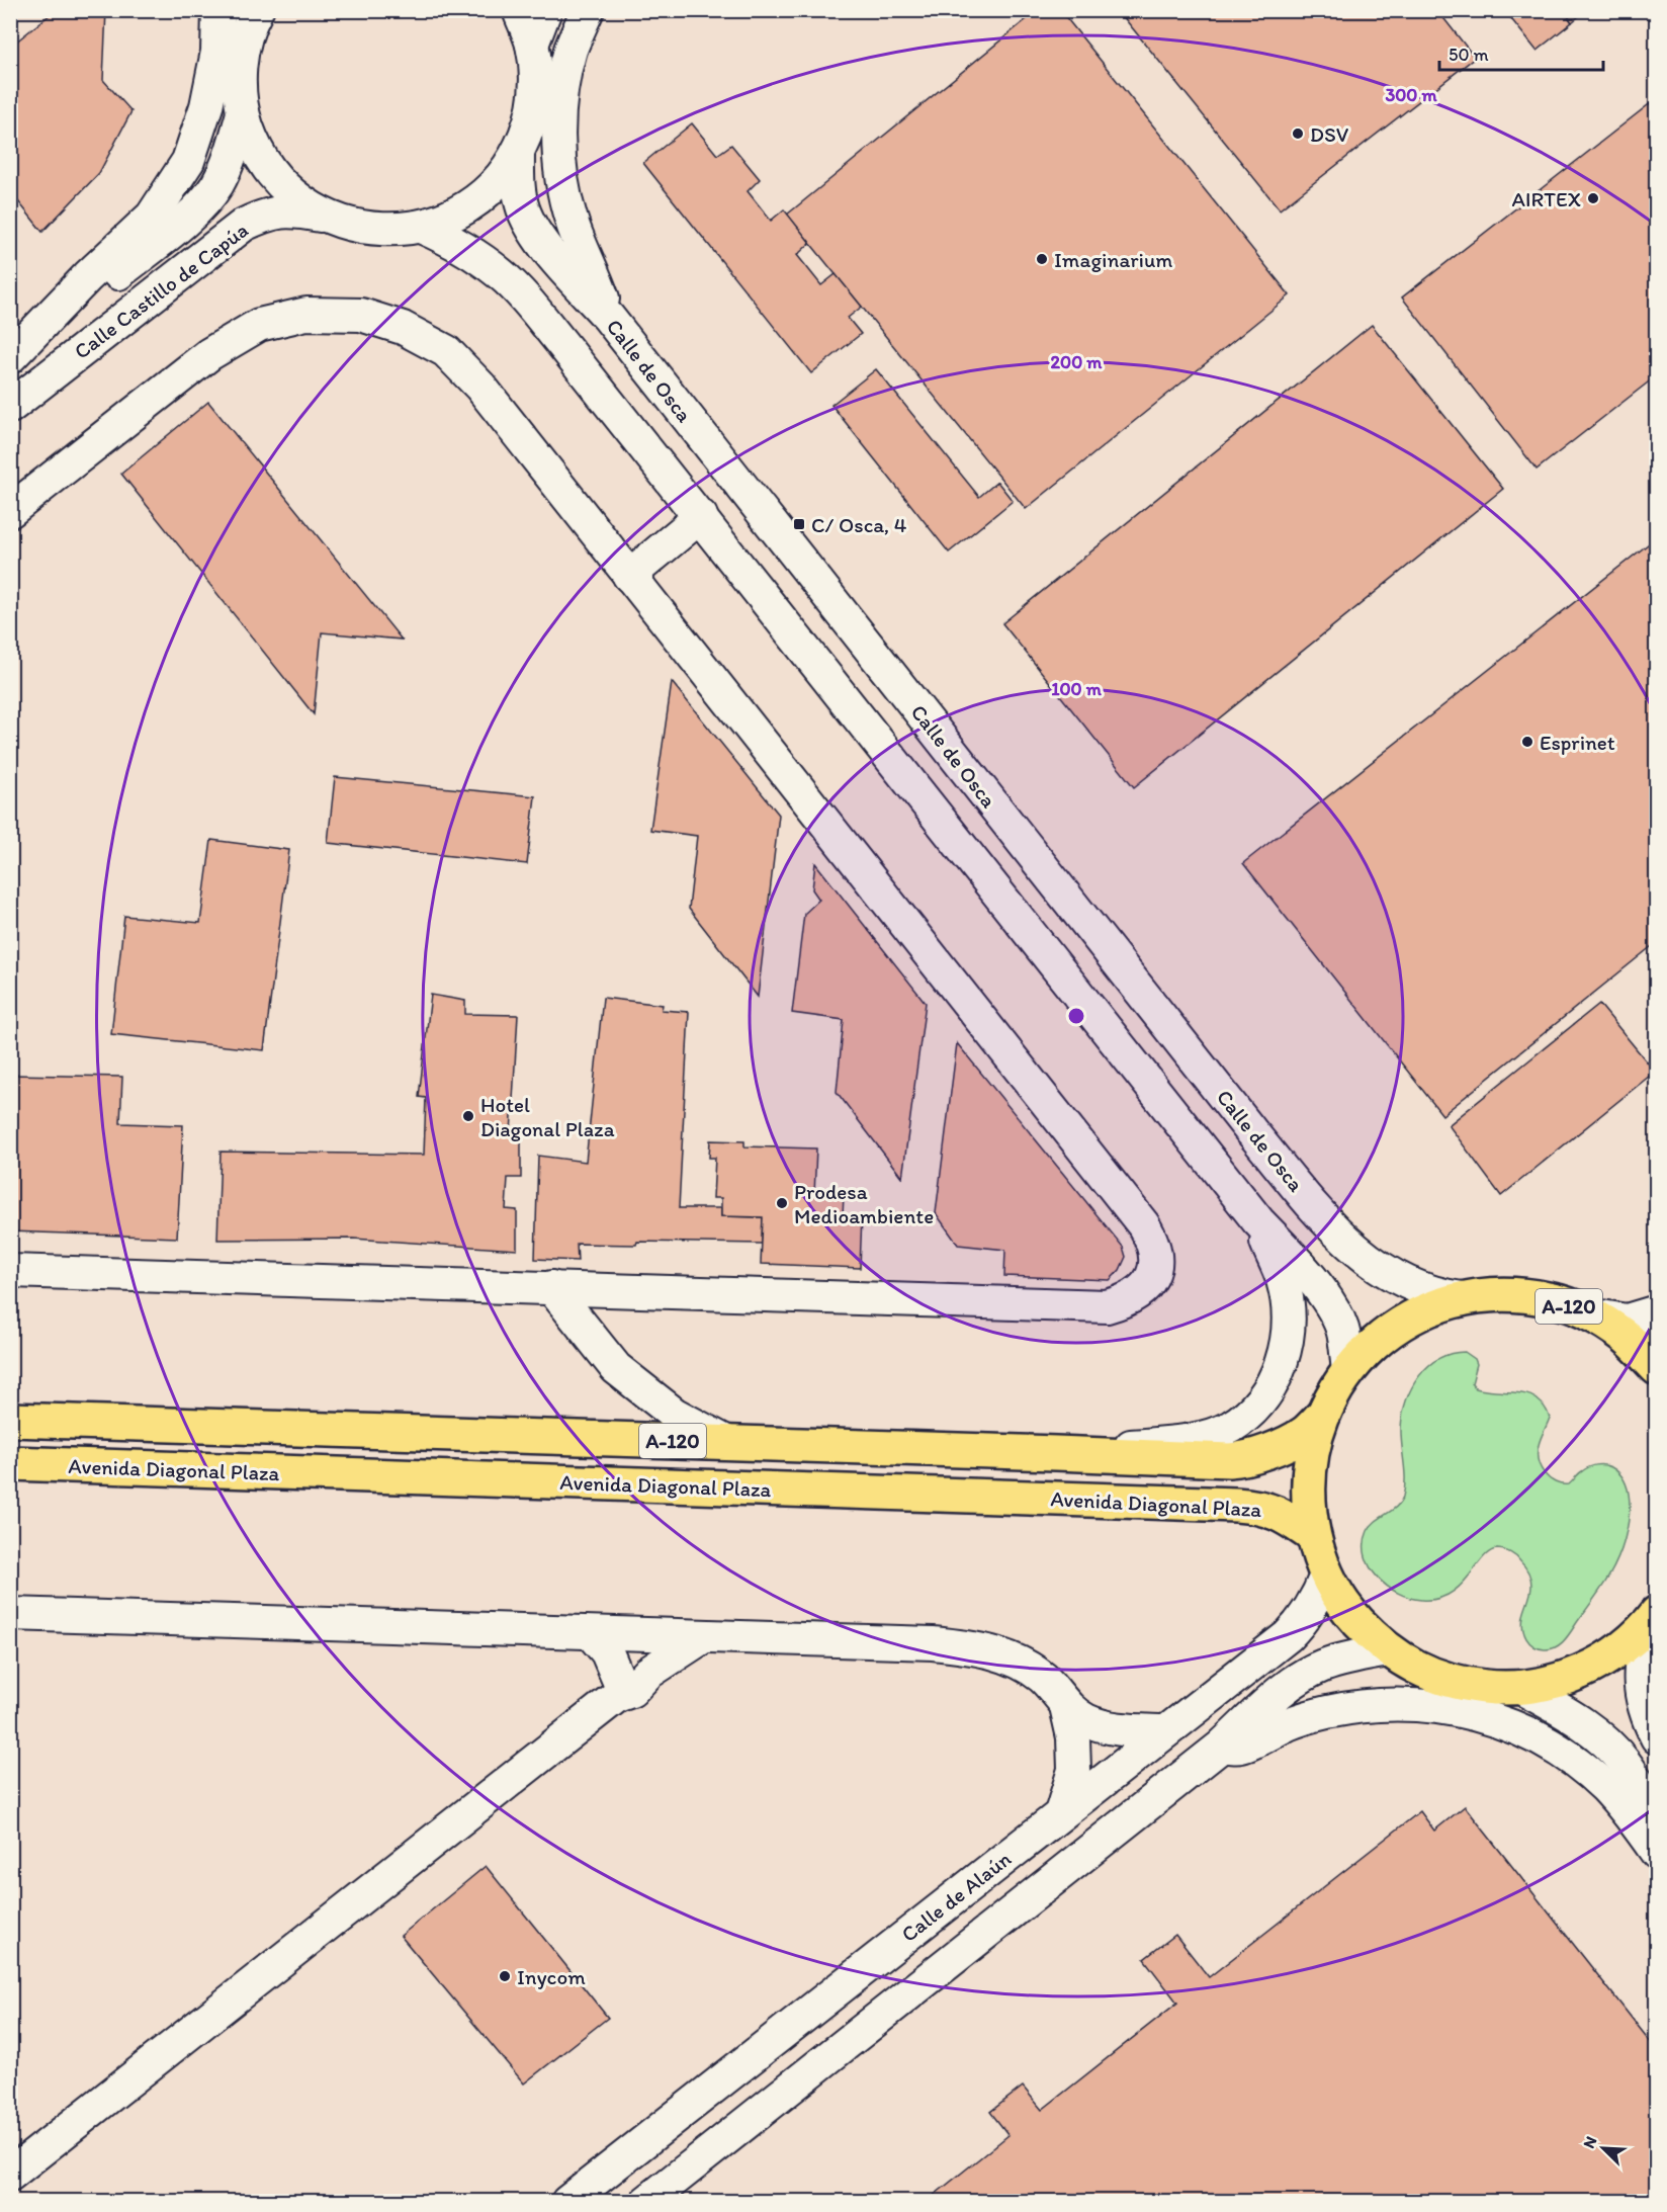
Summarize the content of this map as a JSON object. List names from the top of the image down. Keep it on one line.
{"streets":{"main road":["A-120","Avenida Diagonal Plaza"],"street":["Calle Castillo de Capúa","Calle de Osca","Calle de Alaún"]},"crossings":[["Calle de Osca","A-120"],["A-120","Avenida Diagonal Plaza"],["A-120","Calle de Alaún"]],"places":{"other":["DSV","AIRTEX","Imaginarium","Esprinet","Hotel Diagonal Plaza","Prodesa Medioambiente","Inycom"],"transit":["C/ Osca, 4"]},"scale_bar":"50 m","north":"top left","rings":["300 m","200 m","100 m"]}
